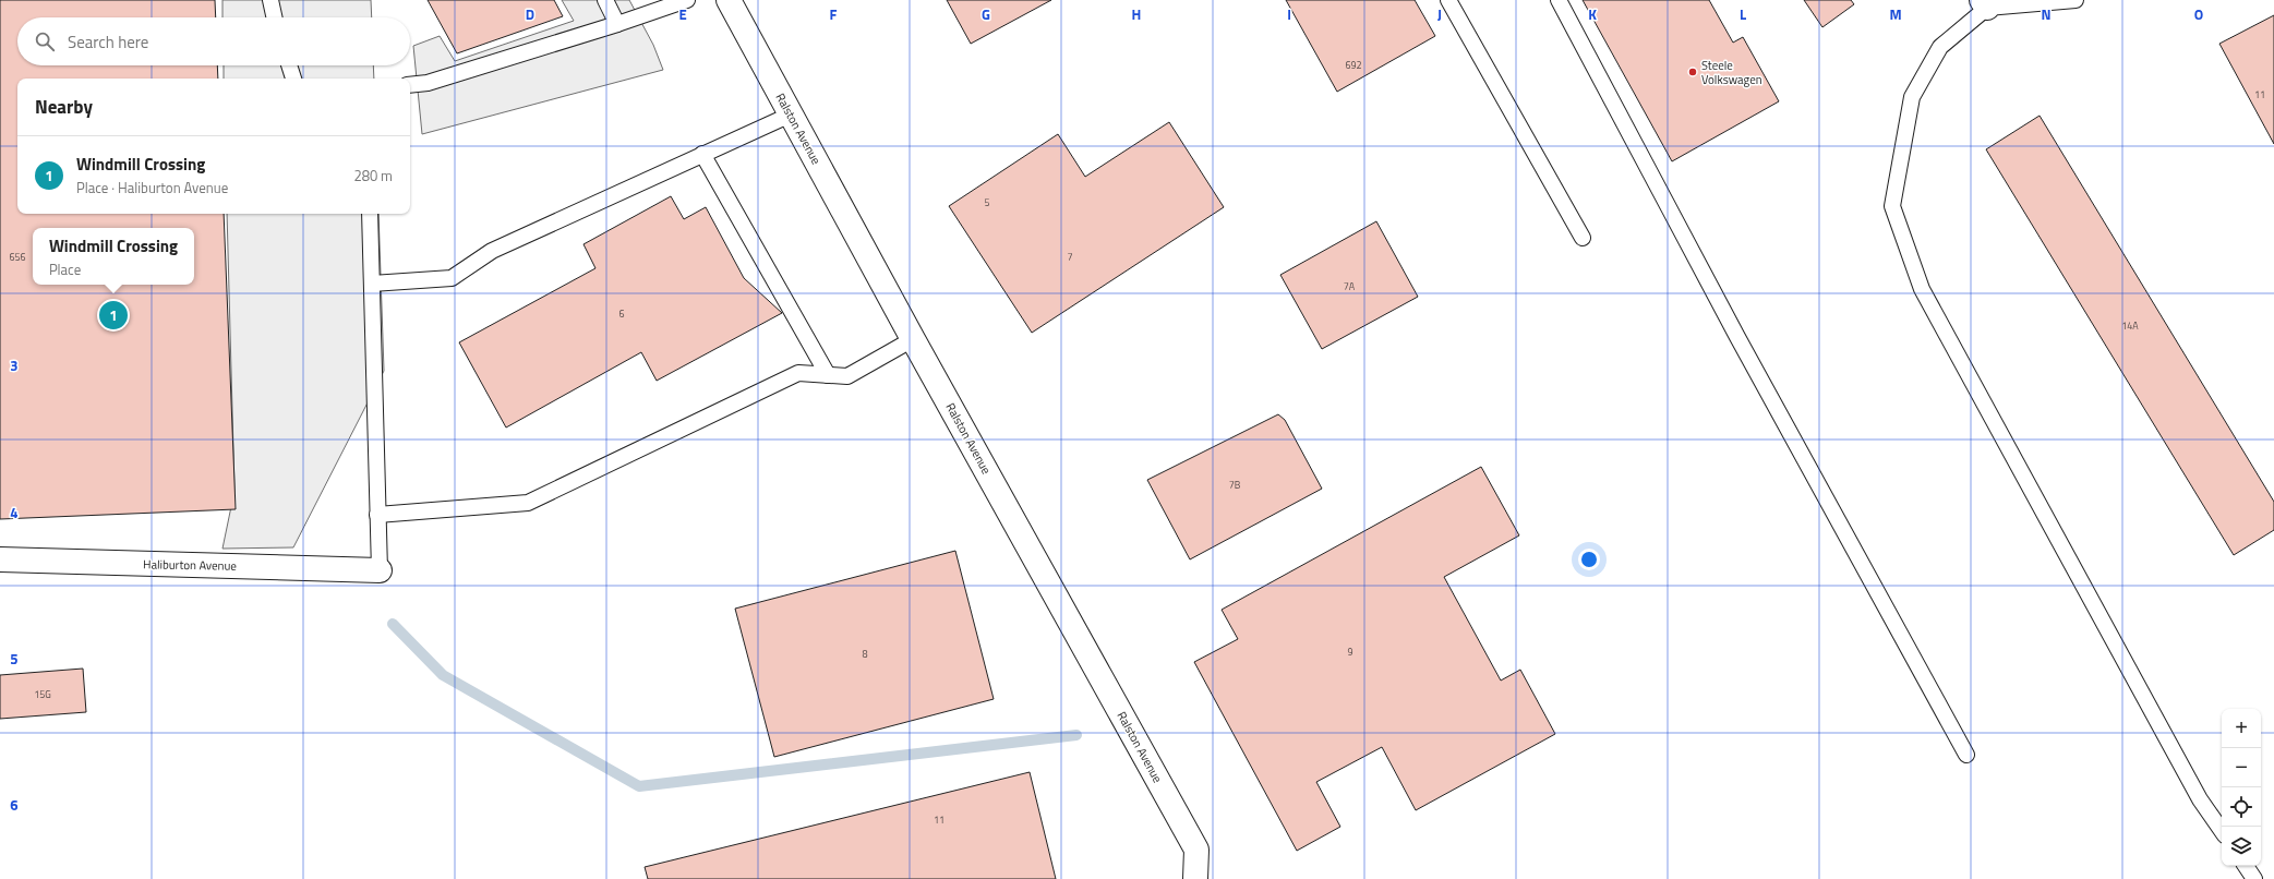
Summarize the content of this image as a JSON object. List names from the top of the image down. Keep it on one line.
{"streets":{"street":["Ralston Avenue","Haliburton Avenue"]},"places":["Steele Volkswagen"],"house_numbers":["692","11","5","656","7","7A","6","14A","7B","9","8","15G","11"],"page":{"search":"Search here","heading":"Nearby","list":[{"mark":"1","name":"Windmill Crossing","note":"Place · Haliburton Avenue","value":"280 m"}],"popup":["Windmill Crossing","Place"],"pins":"1","map_buttons":["+","−"]},"grid":{"columns":["D","E","F","G","H","I","J","K","L","M","N","O"],"rows":["3","4","5","6"]}}
